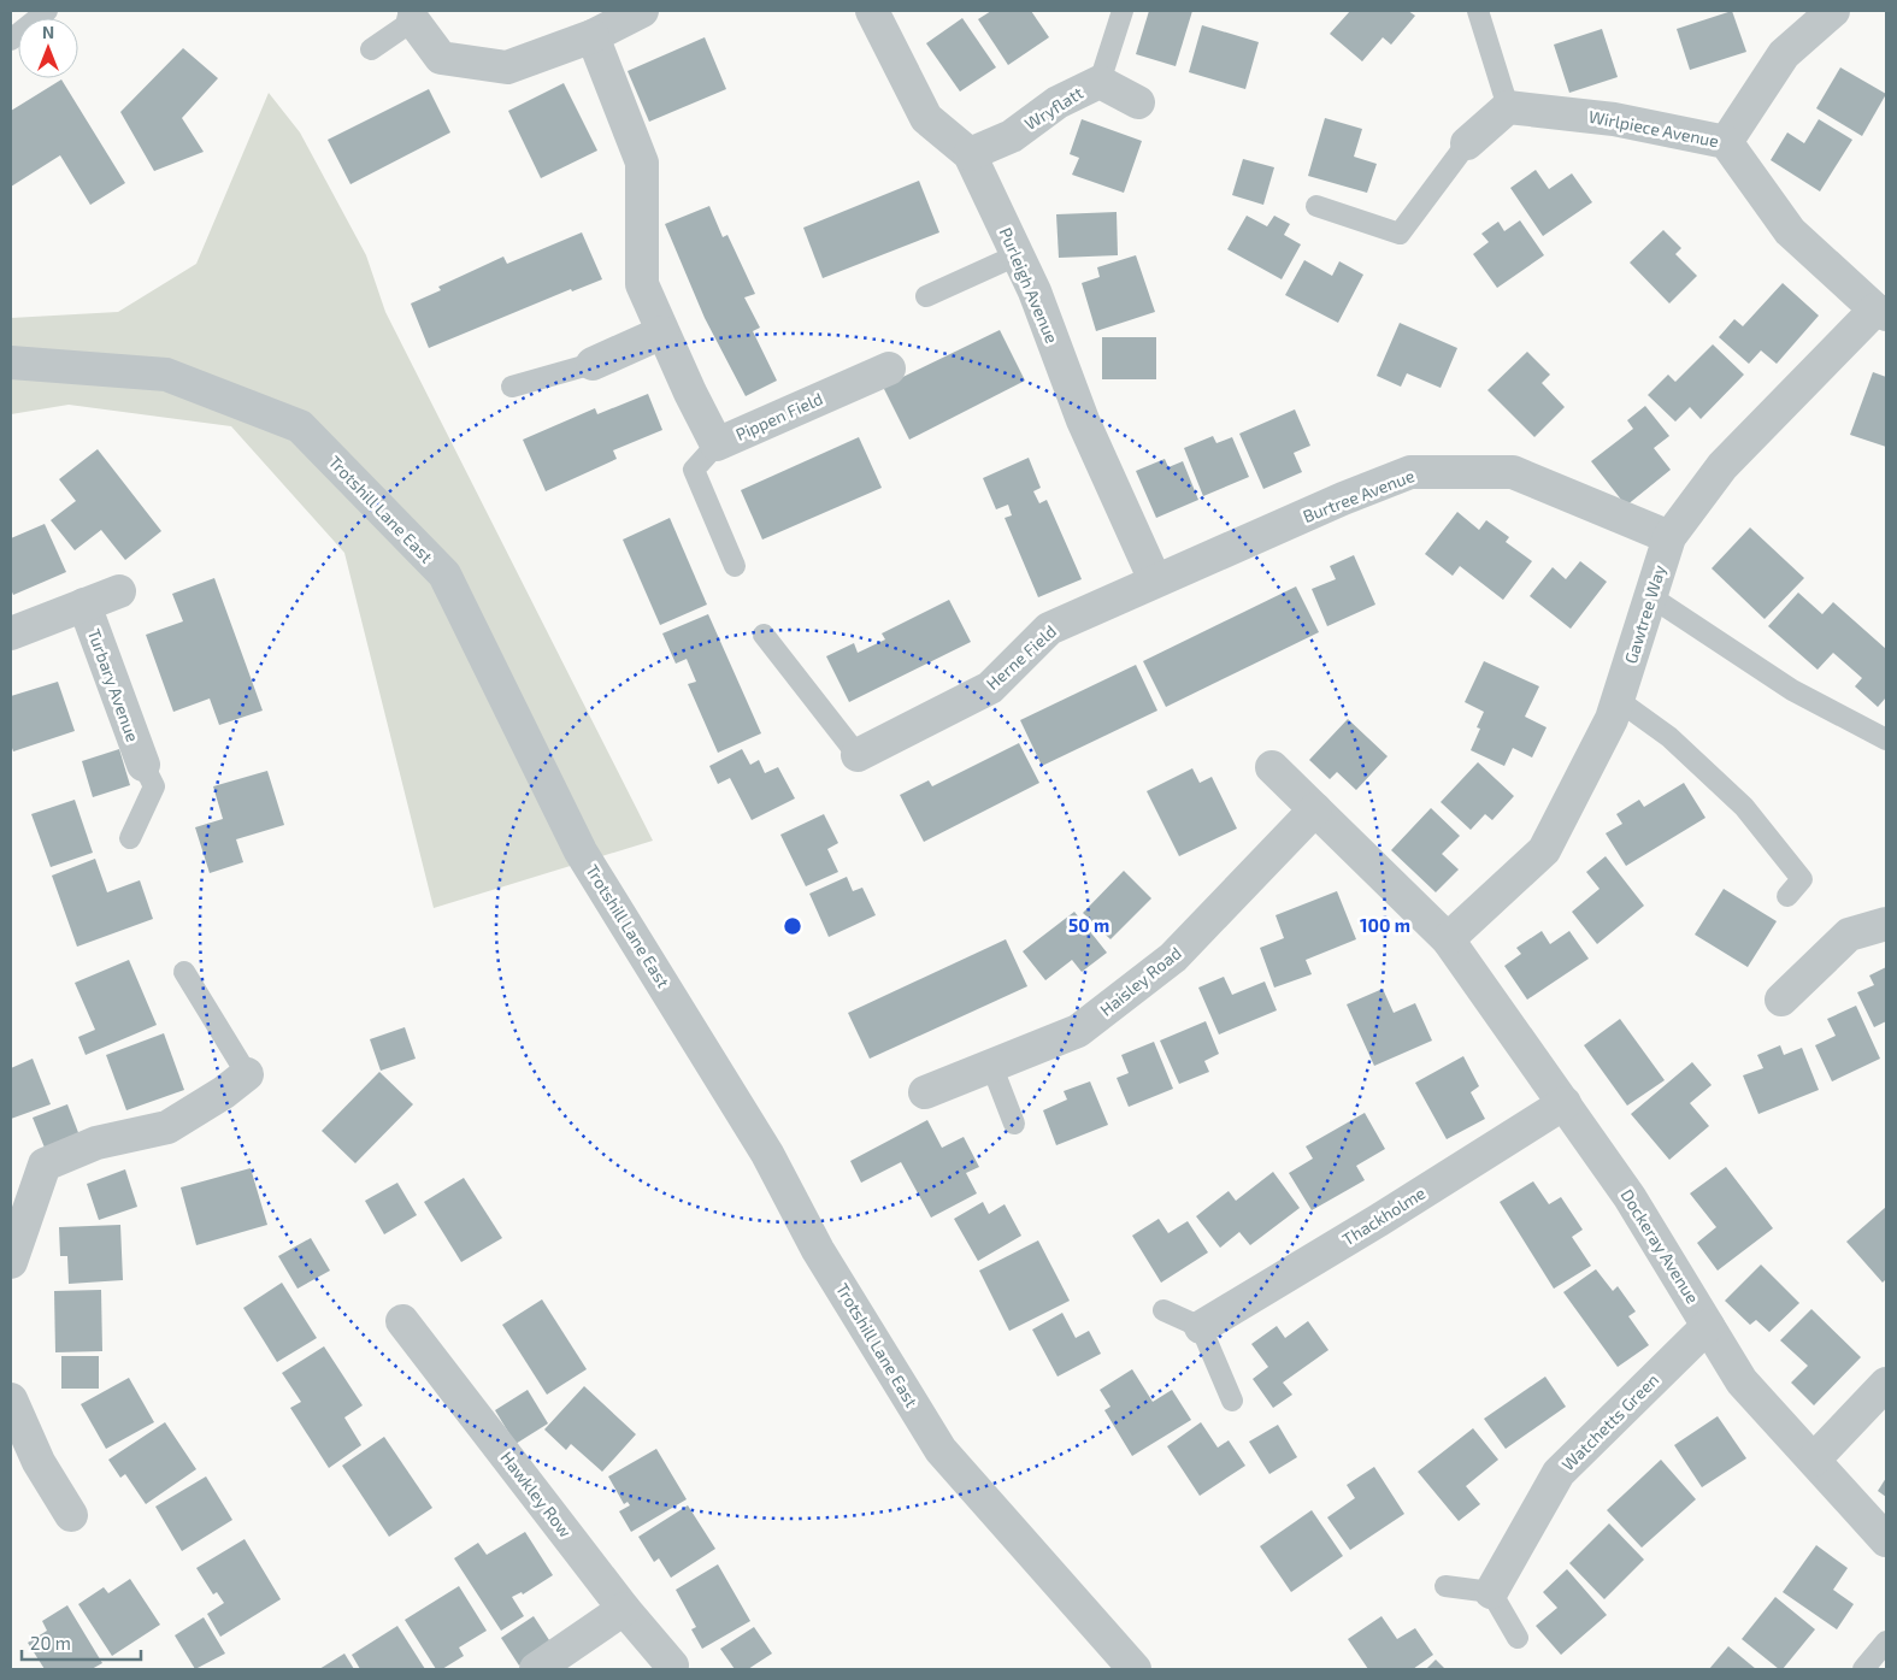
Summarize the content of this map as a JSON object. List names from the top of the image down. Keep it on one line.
{"streets":{"street":["Wryflatt","Wirlpiece Avenue","Purleigh Avenue","Pippen Field","Burtree Avenue","Trotshill Lane East","Gawtree Way","Herne Field","Turbary Avenue","Haisley Road","Thackholme","Dockeray Avenue","Watchetts Green","Hawkley Row"]},"crossings":[["Wryflatt","Purleigh Avenue"],["Wirlpiece Avenue","Gawtree Way"],["Purleigh Avenue","Burtree Avenue"],["Purleigh Avenue","Herne Field"],["Burtree Avenue","Gawtree Way"],["Burtree Avenue","Herne Field"],["Gawtree Way","Dockeray Avenue"],["Thackholme","Dockeray Avenue"],["Dockeray Avenue","Watchetts Green"]],"scale_bar":"20 m","north":"top","rings":["50 m","100 m"]}
